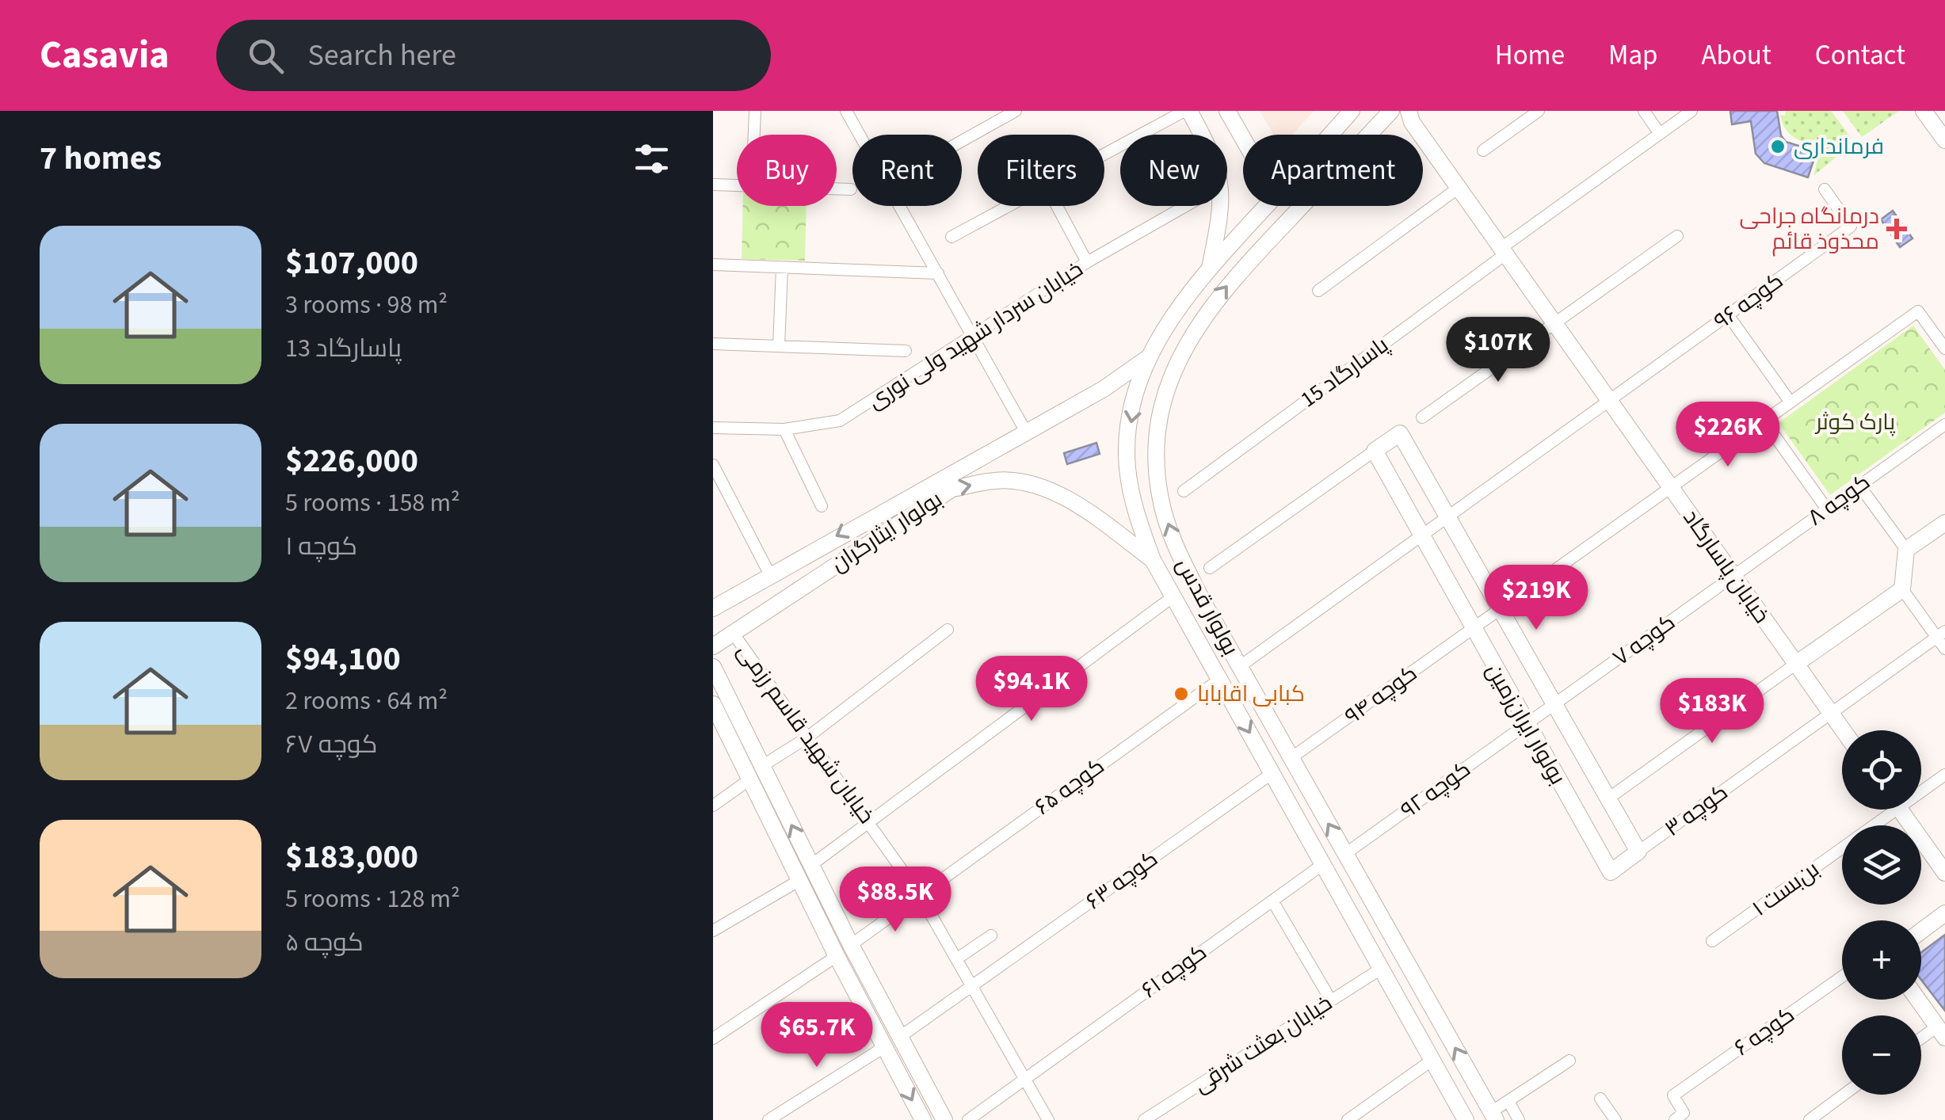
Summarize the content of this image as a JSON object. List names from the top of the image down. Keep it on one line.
{"streets":{"main road":["بولوار ایثارگران","خیابان پاسارگاد","بولوار قدس","بولوار ایران‌زمین"],"street":["کوچه ۹۶","خیابان سردار شهید ولی نوری","پاسارگاد 15","کوچه ۸","کوچه ۷","کوچه ۹۴","خیابان شهید قاسم رزمی","کوچه ۶۵","کوچه ۹۲","کوچه ۳","کوچه ۶۳","بن‌بست ۱","کوچه ۶۱","کوچه ۶","خیابان بعثت شرقی"]},"crossings":[["کوچه ۹۶","خیابان پاسارگاد"],["کوچه ۹۶","بولوار ایران‌زمین"],["پاسارگاد 15","خیابان پاسارگاد"],["کوچه ۸","خیابان پاسارگاد"],["کوچه ۸","کوچه ۷"],["بولوار ایثارگران","بولوار قدس"],["بولوار ایثارگران","خیابان شهید قاسم رزمی"],["خیابان پاسارگاد","کوچه ۷"],["خیابان پاسارگاد","کوچه ۹۴"],["خیابان پاسارگاد","کوچه ۳"],["بولوار قدس","کوچه ۹۴"],["بولوار قدس","کوچه ۶۵"],["بولوار قدس","کوچه ۹۲"],["بولوار قدس","کوچه ۶۳"],["بولوار قدس","کوچه ۶۱"],["بولوار قدس","خیابان بعثت شرقی"],["کوچه ۷","بولوار ایران‌زمین"],["کوچه ۷","کوچه ۹۲"],["کوچه ۹۴","بولوار ایران‌زمین"],["بولوار ایران‌زمین","کوچه ۹۲"],["بولوار ایران‌زمین","کوچه ۳"],["خیابان شهید قاسم رزمی","کوچه ۶۵"],["خیابان شهید قاسم رزمی","کوچه ۶۳"],["خیابان شهید قاسم رزمی","کوچه ۶۱"]],"parks":["پارک کوثر"],"places":{"other":["فرمانداری","کبابی اقابابا"],"health":["درمانگاه جراحی محذوذ قائم"]},"page":{"header":"Casavia","search":"Search here","nav":["Home","Map","About","Contact"],"heading":"7 homes","chip":["Buy","Rent","Filters","New","Apartment"],"list":[{"name":"$107,000","note":"3 rooms · 98 m² · پاسارگاد 13"},{"name":"$226,000","note":"5 rooms · 158 m² · کوچه ۱"},{"name":"$94,100","note":"2 rooms · 64 m² · کوچه ۶۷"},{"name":"$183,000","note":"5 rooms · 128 m² · کوچه ۵"}],"price":["$107K","$226K","$219K","$94.1K","$183K","$88.5K","$65.7K"],"map_buttons":["+","−"]}}
